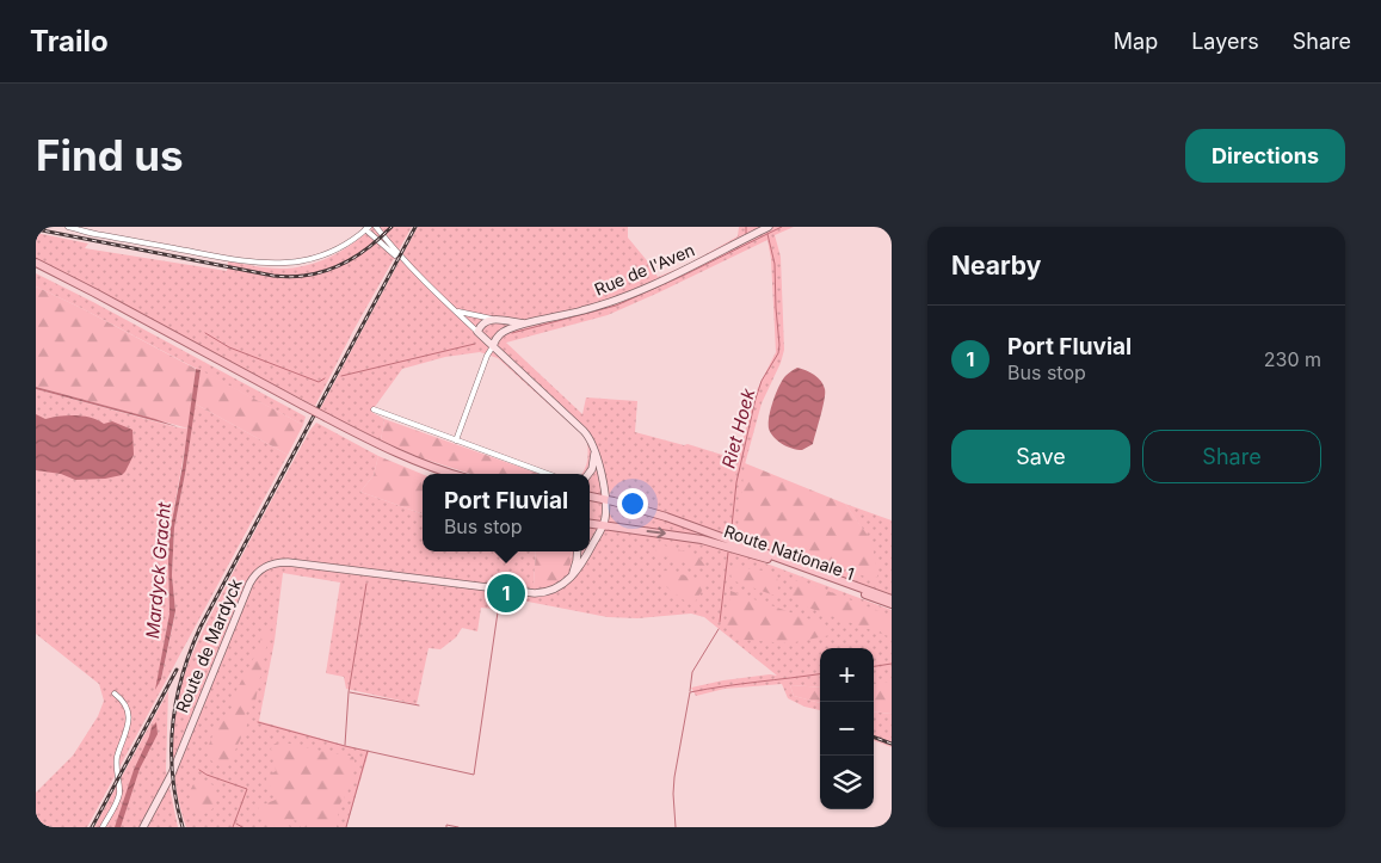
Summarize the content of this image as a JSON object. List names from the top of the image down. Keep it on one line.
{"streets":{"main road":["Rue de l'Aven","Route Nationale 1","Route de Mardyck"]},"crossings":[["Route Nationale 1","Route de Mardyck"]],"water":["Riet Hoek","Mardyck Gracht"],"page":{"header":"Trailo","nav":["Map","Layers","Share"],"buttons":["Directions",["Save","Share"]],"title":"Find us","heading":"Nearby","list":[{"mark":"1","name":"Port Fluvial","note":"Bus stop","value":"230 m"}],"popup":["Port Fluvial","Bus stop"],"pins":"1","map_buttons":["+","−"]}}
